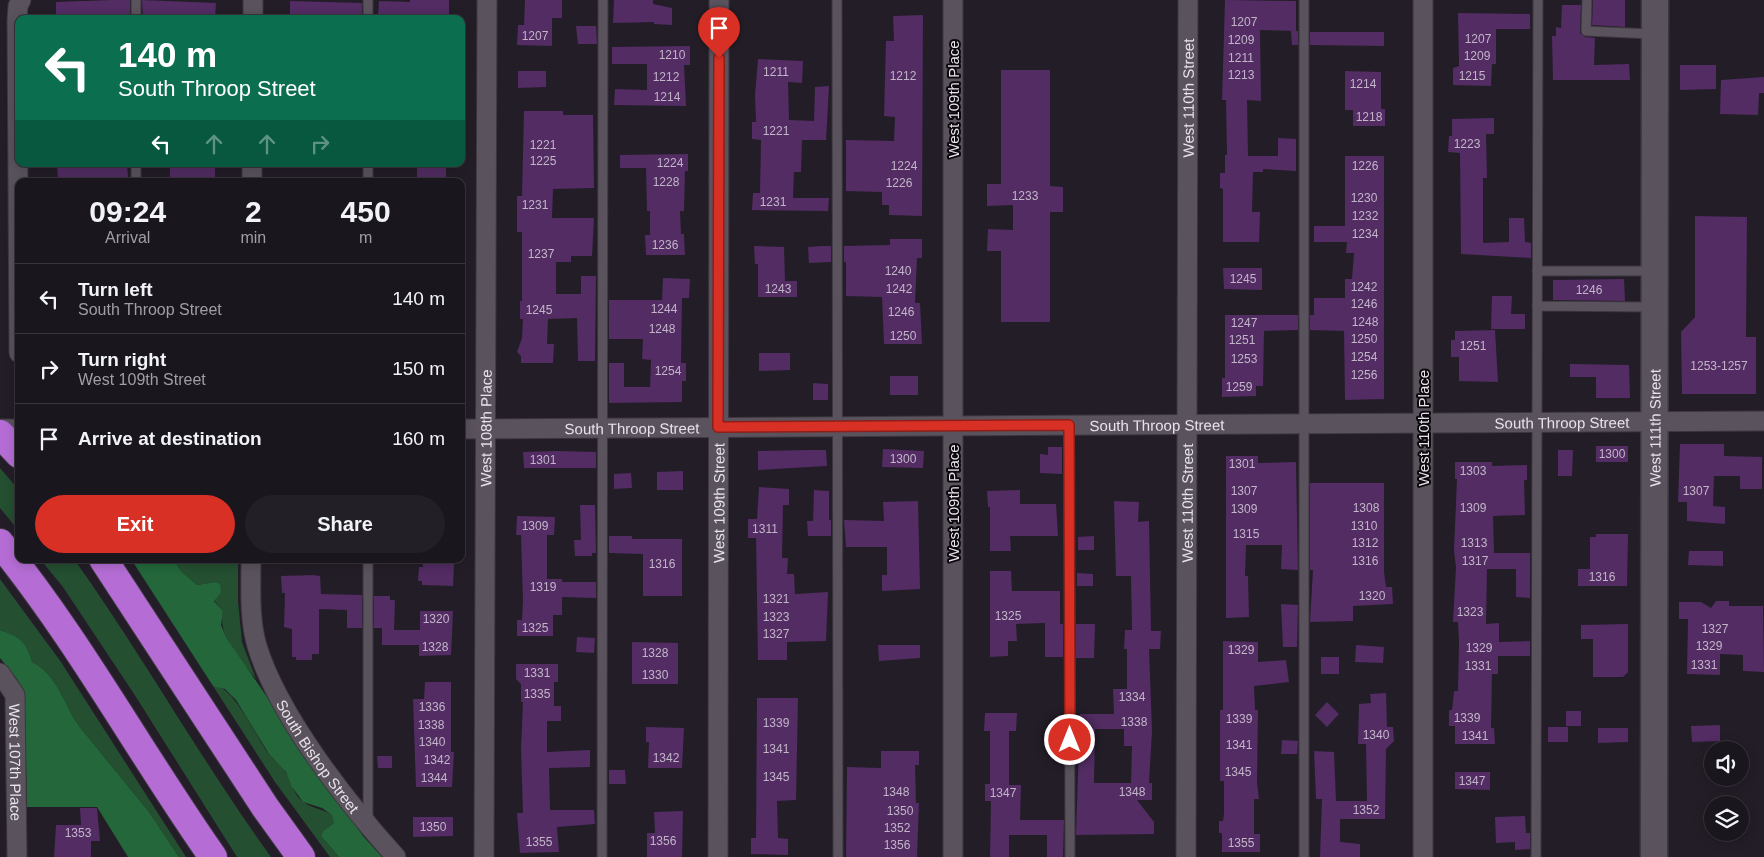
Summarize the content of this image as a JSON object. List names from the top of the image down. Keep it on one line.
{"streets":{"main road":["West 111th Street"],"street":["West 109th Place","West 110th Street","South Throop Street","West 110th Place","West 108th Place","West 109th Street","South Bishop Street","West 107th Place"]},"crossings":[["West 109th Place","South Throop Street"],["West 110th Street","South Throop Street"],["South Throop Street","West 110th Place"],["South Throop Street","West 111th Street"],["South Throop Street","West 108th Place"],["South Throop Street","West 109th Street"]],"house_numbers":["1207","1207","1207","1209","1210","1209","1211","1211","1213","1212","1215","1212","1214","1214","1218","1221","1223","1221","1225","1224","1224","1226","1228","1226","1233","1230","1231","1231","1232","1234","1236","1237","1240","1245","1242","1243","1242","1246","1246","1244","1245","1246","1248","1247","1248","1250","1250","1251","1251","1254","1253","1253-1257","1254","1256","1259","1300","1300","1301","1301","1303","1307","1307","1308","1309","1309","1309","1310","1311","1315","1312","1313","1316","1317","1316","1316","1319","1320","1321","1323","1325","1323","1320","1325","1327","1327","1329","1328","1329","1329","1328","1331","1331","1331","1330","1335","1334","1336","1339","1339","1338","1339","1338","1340","1341","1340","1341","1341","1342","1342","1345","1345","1344","1347","1348","1348","1347","1352","1350","1350","1352","1353","1356","1355","1355","1356"],"page":{"turn":["140 m","South Throop Street"],"eta":["09:24","Arrival","2","min","450","m"],"list":[{"name":"Turn left","note":"South Throop Street","value":"140 m"},{"name":"Turn right","note":"West 109th Street","value":"150 m"},{"name":"Arrive at destination","value":"160 m"}],"buttons":["Exit","Share"]}}
